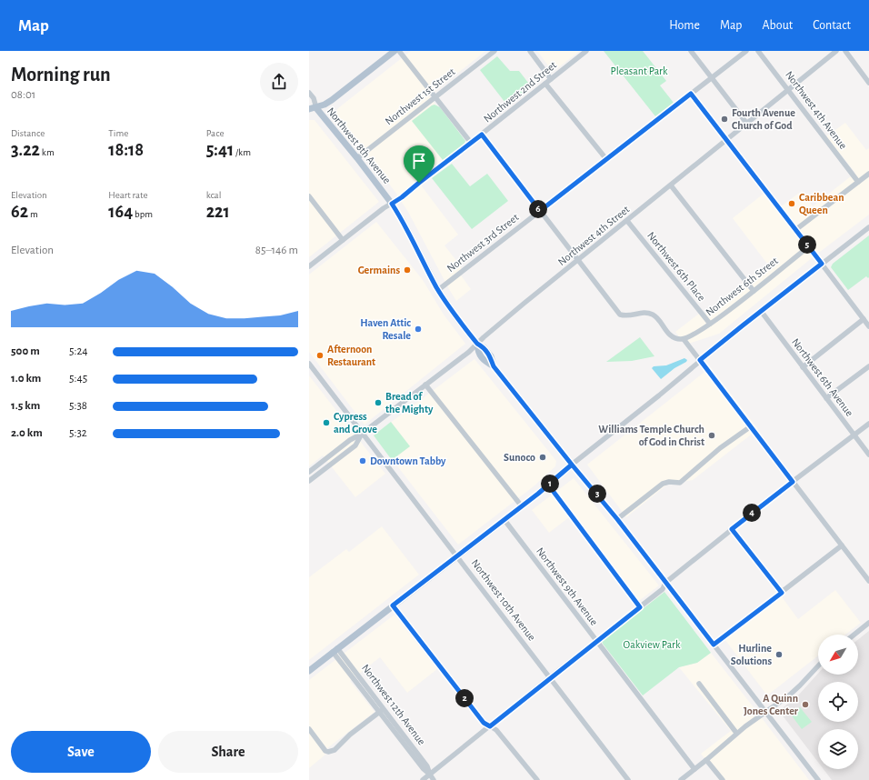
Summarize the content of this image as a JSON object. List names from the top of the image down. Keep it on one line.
{"streets":{"main road":["Northwest 8th Avenue"],"street":["Northwest 2nd Street","Northwest 1st Street","Northwest 4th Avenue","Northwest 4th Street","Northwest 3rd Street","Northwest 6th Place","Northwest 6th Street","Northwest 6th Avenue","Northwest 9th Avenue","Northwest 10th Avenue","Northwest 12th Avenue"]},"crossings":[["Northwest 2nd Street","Northwest 8th Avenue"],["Northwest 1st Street","Northwest 8th Avenue"],["Northwest 4th Avenue","Northwest 4th Street"],["Northwest 8th Avenue","Northwest 4th Street"],["Northwest 8th Avenue","Northwest 3rd Street"],["Northwest 4th Street","Northwest 6th Place"],["Northwest 4th Street","Northwest 10th Avenue"],["Northwest 6th Place","Northwest 6th Street"]],"parks":["Pleasant Park","Oakview Park"],"places":["Fourth Avenue Church of God","Caribbean Queen","Germains","Haven Attic Resale","Afternoon Restaurant","Bread of the Mighty","Cypress and Grove","Williams Temple Church of God in Christ","Sunoco","Downtown Tabby","Hurline Solutions","A Quinn Jones Center"],"north":"bottom left","page":{"header":"Map","nav":["Home","Map","About","Contact"],"heading":["Morning run","08:01"],"stats":[["Distance","3.22 km"],["Time","18:18"],["Pace","5:41 /km"],["Elevation","62 m"],["Heart rate","164 bpm"],["kcal","221"]],"pins":["6","5","1","3","4","2"],"chart":["Elevation","85–146 m"],"list":[{"name":"500 m","note":"5:24"},{"name":"1.0 km","note":"5:45"},{"name":"1.5 km","note":"5:38"},{"name":"2.0 km","note":"5:32"}],"buttons":["Save","Share"]}}
